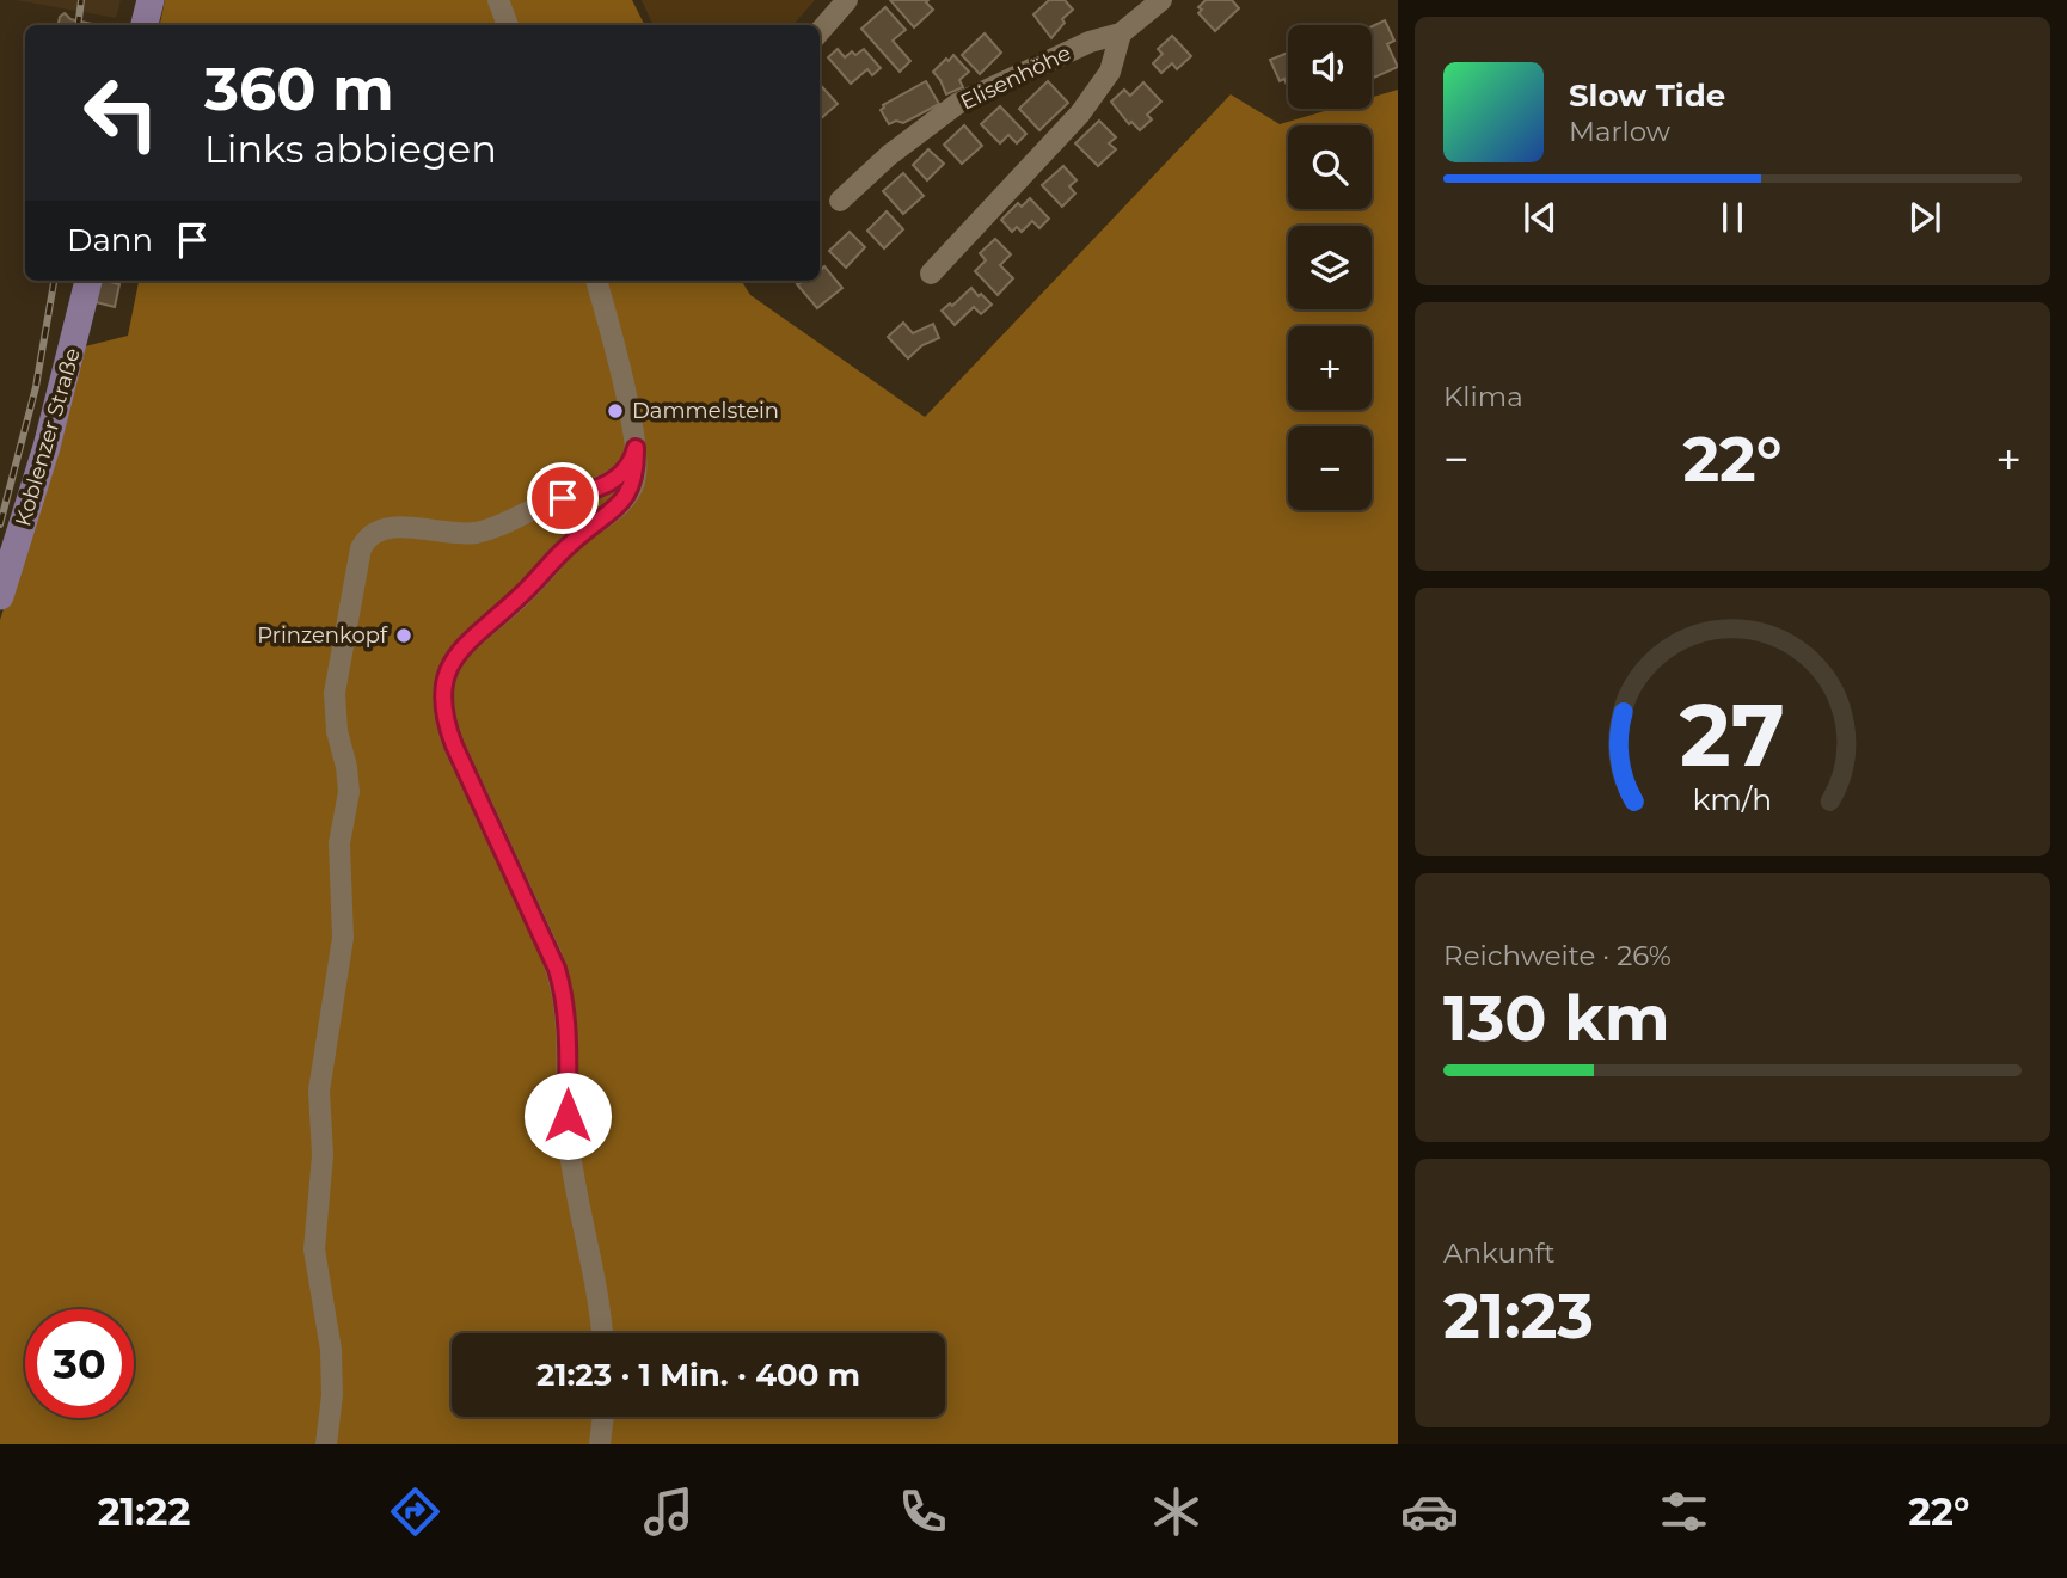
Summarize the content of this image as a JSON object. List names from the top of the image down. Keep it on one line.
{"streets":{"main road":["Koblenzer Straße"],"street":["Elisenhöhe"]},"places":["Dammelstein","Prinzenkopf"],"page":{"map_buttons":["+","−"],"turn":["360 m","Links abbiegen"],"song":["Slow Tide","Marlow"],"then":"Dann","tile":["Klima",["Reichweite · 26%","130 km"],["Ankunft","21:23"]],"heat":["−","22°","+"],"limit":"30","trip":"21:23 · 1 Min. · 400 m","tabs":["21:22","22°"],"gauge":["27","km/h"]}}
